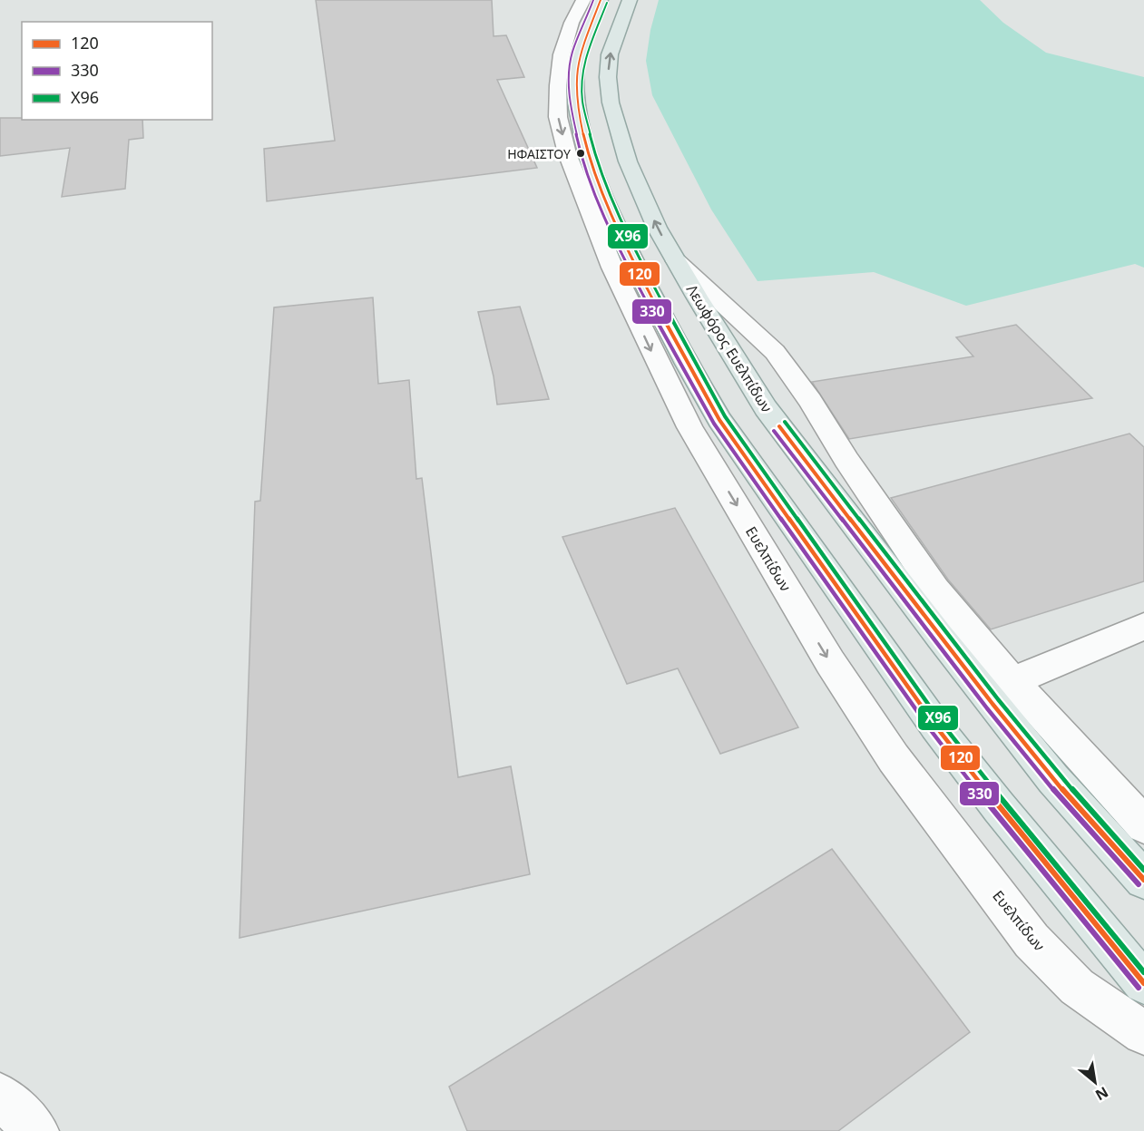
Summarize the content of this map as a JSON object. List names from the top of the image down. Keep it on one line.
{"streets":{"main road":["Λεωφόρος Ευελπίδων"],"street":["Ευελπίδων"]},"places":["ΗΦΑΙΣΤΟΥ"],"lines":["transit line 120","transit line 330","transit line Χ96"],"legend":["120","330","Χ96"],"north":"bottom right"}
